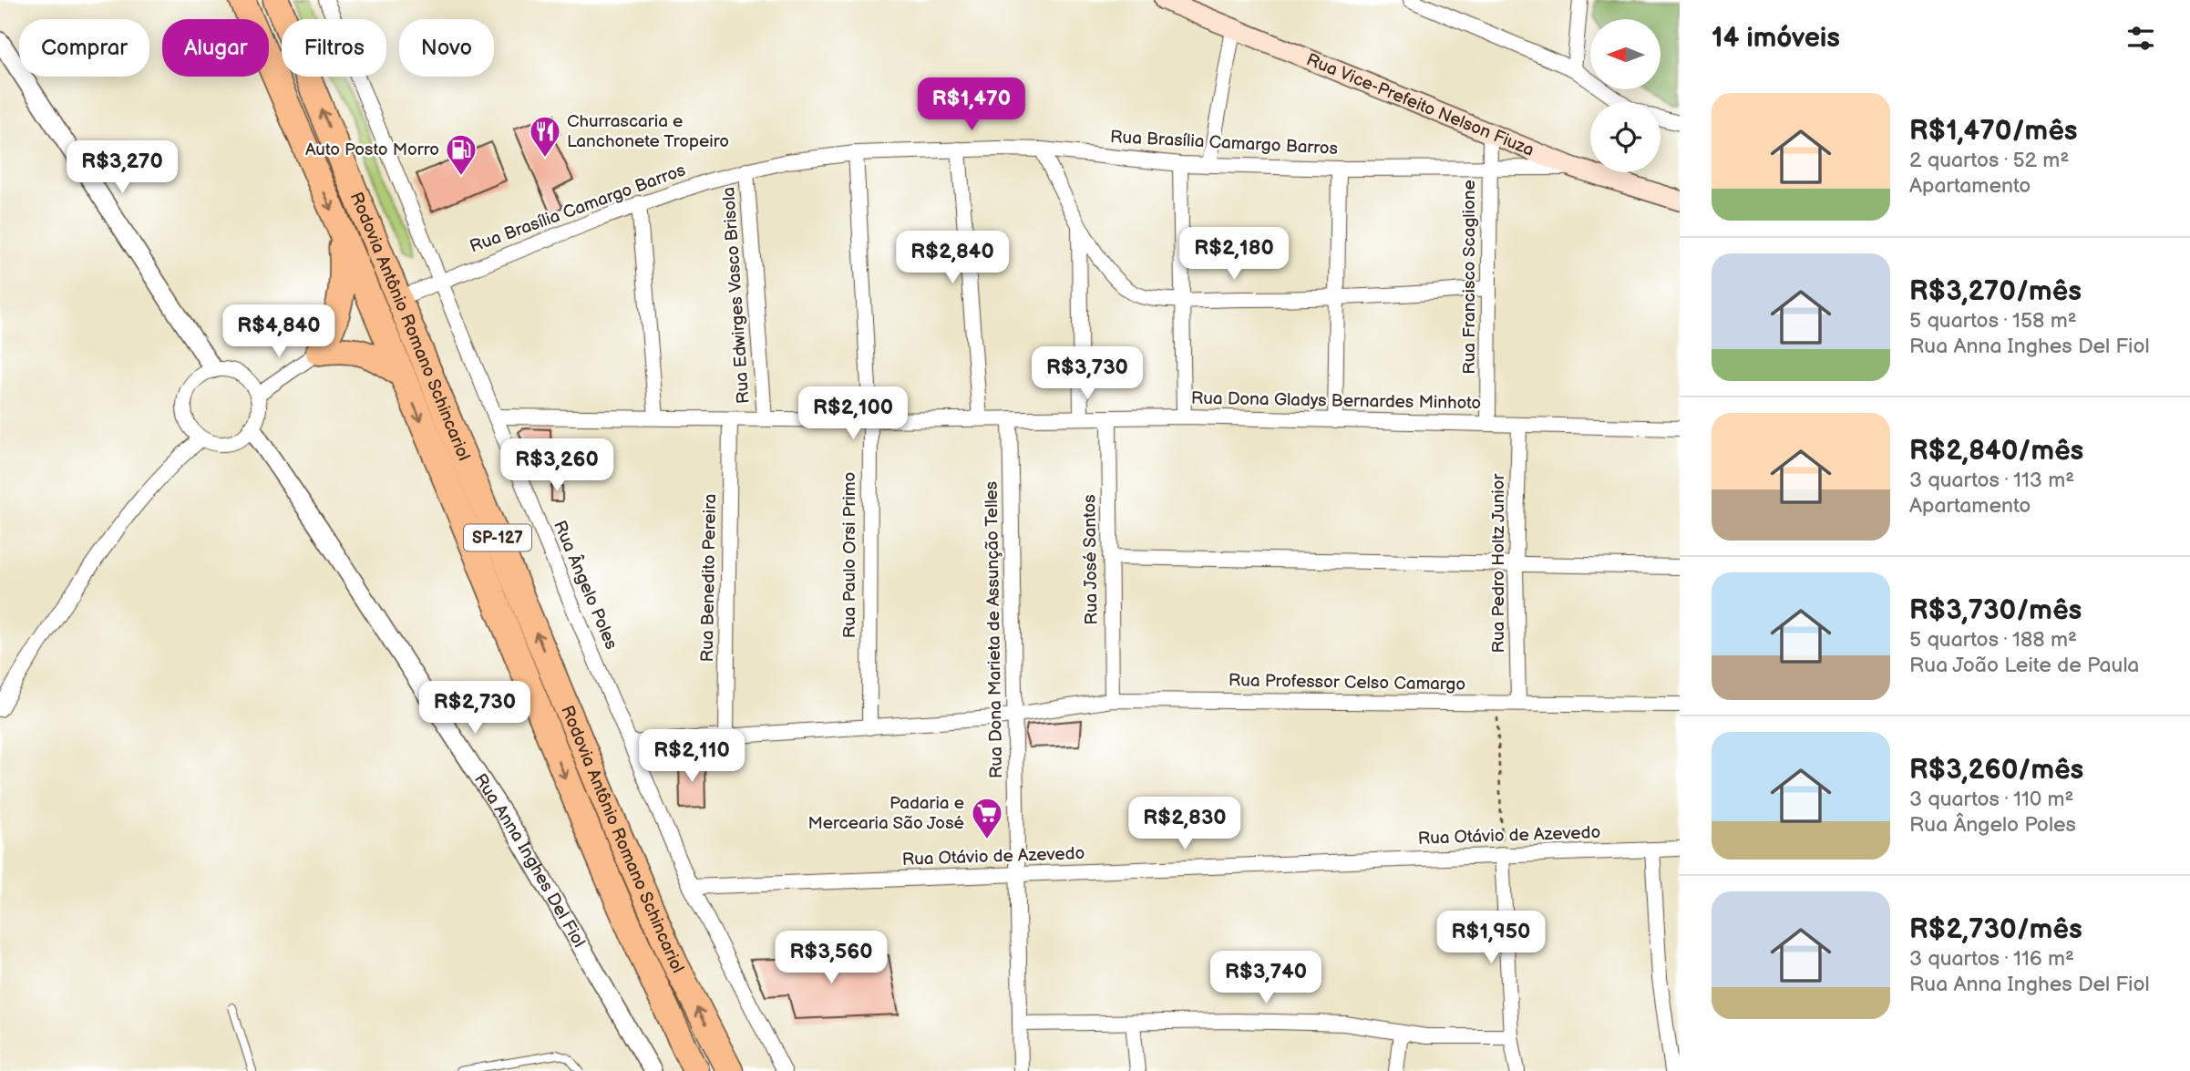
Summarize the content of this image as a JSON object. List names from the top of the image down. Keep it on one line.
{"streets":{"highway":["Rodovia Antônio Romano Schincariol","SP-127"],"main road":["Rua Vice-Prefeito Nelson Fiuza"],"street":["Rua Brasília Camargo Barros","Rua Francisco Scaglione","Rua Edwirges Vasco Brisola","Rua Dona Gladys Bernardes Minhoto","Rua Paulo Orsi Primo","Rua José Santos","Rua Pedro Holtz Junior","Rua Benedito Pereira","Rua Ângelo Poles","Rua Dona Marieta de Assunção Telles","Rua Professor Celso Camargo","Rua Otávio de Azevedo","Rua Anna Inghes Del Fiol"]},"crossings":[["Rua Vice-Prefeito Nelson Fiuza","Rua Brasília Camargo Barros"],["Rua Vice-Prefeito Nelson Fiuza","Rua Francisco Scaglione"],["Rua Brasília Camargo Barros","Rua Francisco Scaglione"],["Rua Brasília Camargo Barros","Rua Edwirges Vasco Brisola"],["Rua Brasília Camargo Barros","Rodovia Antônio Romano Schincariol"],["Rua Brasília Camargo Barros","Rua Paulo Orsi Primo"],["Rua Brasília Camargo Barros","Rua Ângelo Poles"],["Rua Francisco Scaglione","Rua Dona Gladys Bernardes Minhoto"],["Rua Edwirges Vasco Brisola","Rua Dona Gladys Bernardes Minhoto"],["Rua Dona Gladys Bernardes Minhoto","Rua Paulo Orsi Primo"],["Rua Dona Gladys Bernardes Minhoto","Rua José Santos"],["Rua Dona Gladys Bernardes Minhoto","Rua Pedro Holtz Junior"],["Rua Dona Gladys Bernardes Minhoto","Rua Benedito Pereira"],["Rua Dona Gladys Bernardes Minhoto","Rua Ângelo Poles"],["Rua Dona Gladys Bernardes Minhoto","Rua Dona Marieta de Assunção Telles"],["Rua Paulo Orsi Primo","Rua Professor Celso Camargo"],["Rua José Santos","Rua Professor Celso Camargo"],["Rua Pedro Holtz Junior","Rua Professor Celso Camargo"],["Rua Benedito Pereira","Rua Professor Celso Camargo"],["Rua Ângelo Poles","Rua Professor Celso Camargo"],["Rua Ângelo Poles","Rua Otávio de Azevedo"],["Rua Dona Marieta de Assunção Telles","Rua Professor Celso Camargo"],["Rua Dona Marieta de Assunção Telles","Rua Otávio de Azevedo"]],"places":{"restaurant":["Churrascaria e Lanchonete Tropeiro"],"fuel station":["Auto Posto Morro"],"supermarket":["Padaria e Mercearia São José"]},"north":"left","page":{"heading":"14 imóveis","chip":["Comprar","Alugar","Filtros","Novo"],"list":[{"name":"R$1,470/mês","note":"2 quartos · 52 m² · Apartamento"},{"name":"R$3,270/mês","note":"5 quartos · 158 m² · Rua Anna Inghes Del Fiol"},{"name":"R$2,840/mês","note":"3 quartos · 113 m² · Apartamento"},{"name":"R$3,730/mês","note":"5 quartos · 188 m² · Rua João Leite de Paula"},{"name":"R$3,260/mês","note":"3 quartos · 110 m² · Rua Ângelo Poles"},{"name":"R$2,730/mês","note":"3 quartos · 116 m² · Rua Anna Inghes Del Fiol"}],"price":["R$1,470","R$3,270","R$2,180","R$2,840","R$4,840","R$3,730","R$2,100","R$3,260","R$2,730","R$2,110","R$2,830","R$1,950","R$3,560","R$3,740"]}}
